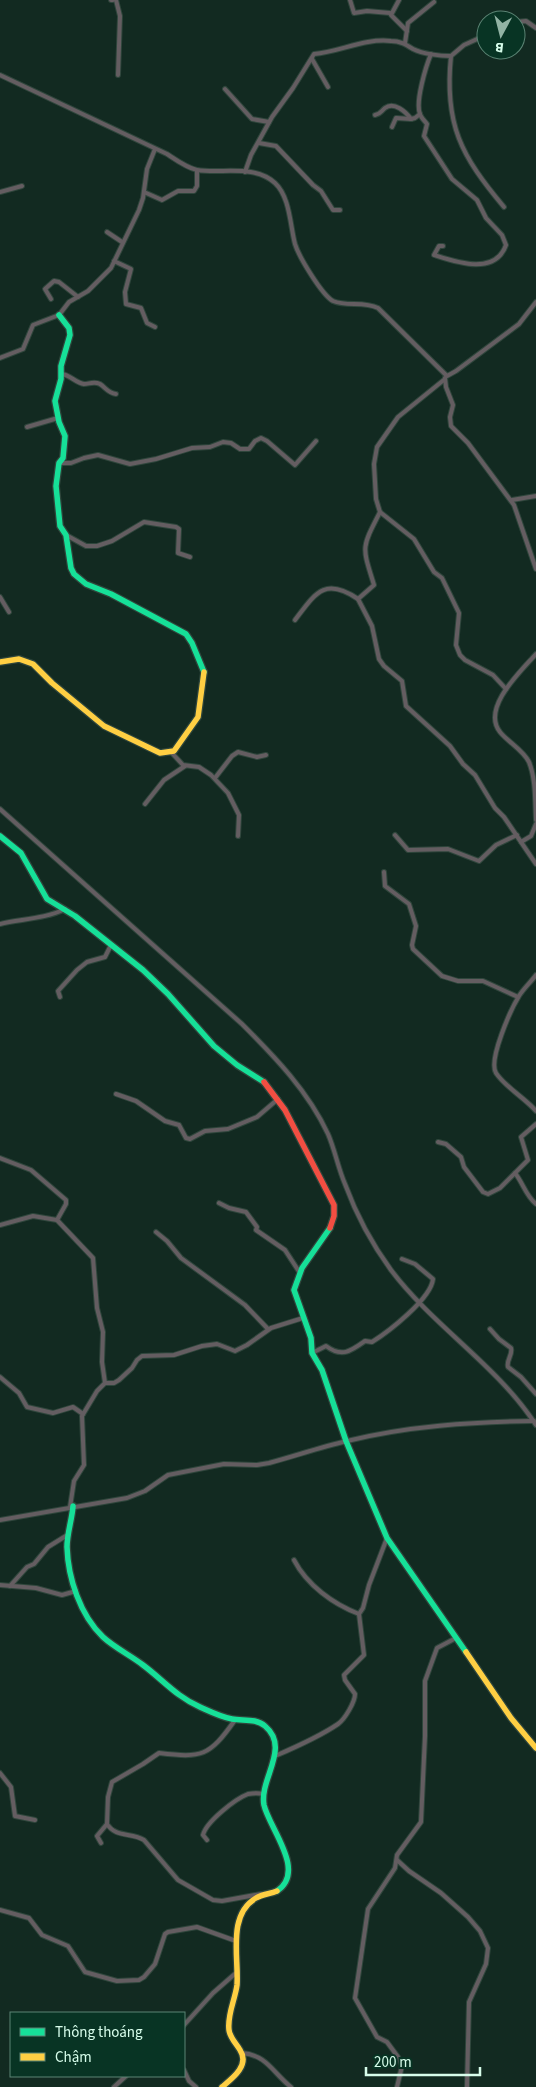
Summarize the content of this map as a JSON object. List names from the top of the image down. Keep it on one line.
{"legend":["Thông thoáng","Chậm"],"scale_bar":"200 m","north":"bottom"}
